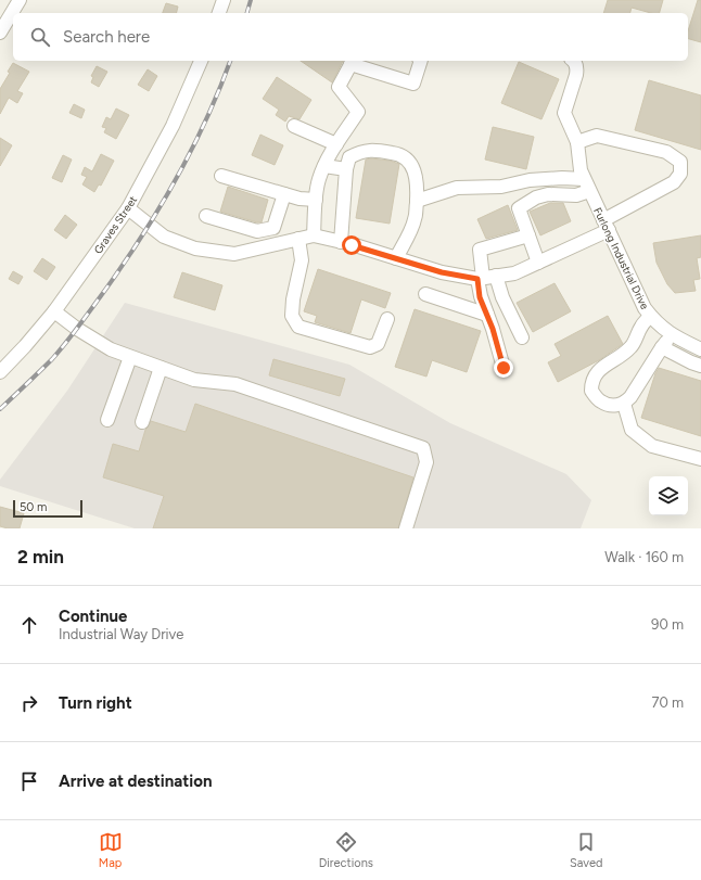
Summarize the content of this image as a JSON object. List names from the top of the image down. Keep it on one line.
{"streets":{"street":["Graves Street","Furlong Industrial Drive"]},"scale_bar":"50 m","page":{"search":"Search here","scale":"50 m","heading":["2 min","Walk · 160 m"],"list":[["Continue","Industrial Way Drive","90 m"],["Turn right","70 m"],"Arrive at destination"],"nav":["Map","Directions","Saved"]}}
